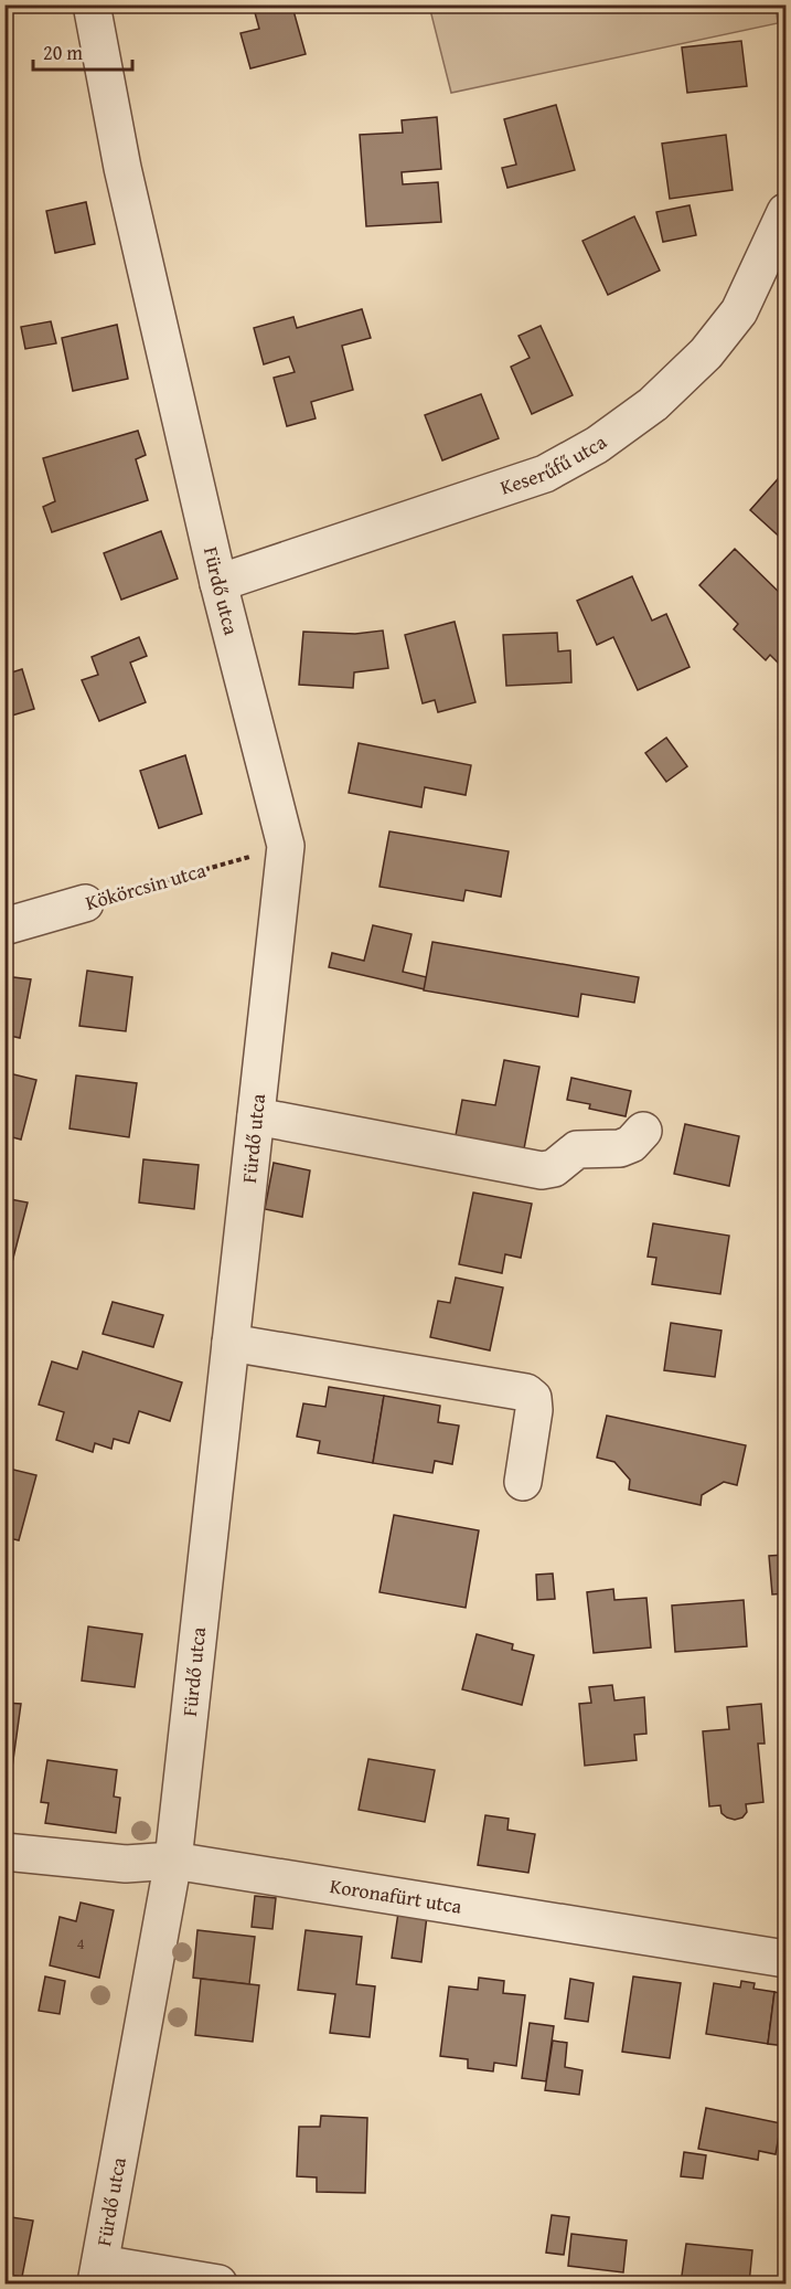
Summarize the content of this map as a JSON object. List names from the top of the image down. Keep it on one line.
{"streets":{"street":["Keserűfű utca","Fürdő utca","Kökörcsin utca","Koronafürt utca"]},"crossings":[["Keserűfű utca","Fürdő utca"],["Fürdő utca","Kökörcsin utca"],["Fürdő utca","Koronafürt utca"]],"house_numbers":["4"],"scale_bar":"20 m"}
